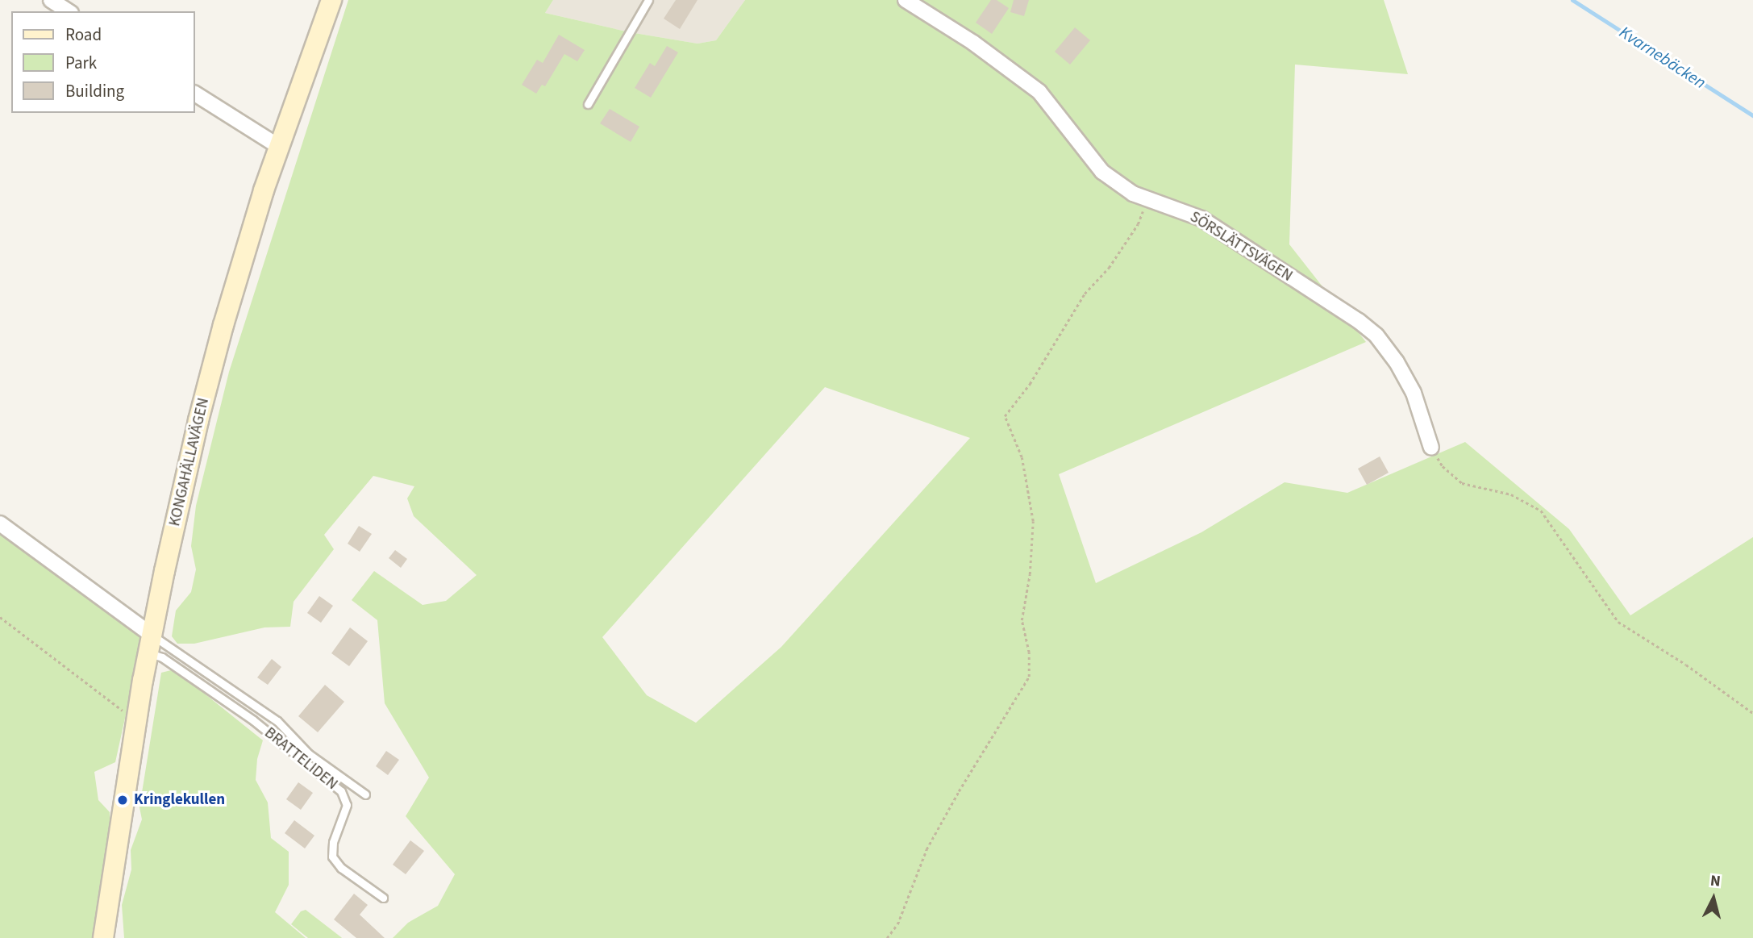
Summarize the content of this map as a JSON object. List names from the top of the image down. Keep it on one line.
{"streets":{"main road":["KONGAHÄLLAVÄGEN"],"street":["SÖRSLÄTTSVÄGEN"],"lane":["BRATTELIDEN"]},"crossings":[["KONGAHÄLLAVÄGEN","BRATTELIDEN"]],"water":["Kvarnebäcken"],"places":["Kringlekullen"],"legend":["Road","Park","Building"],"north":"top"}
